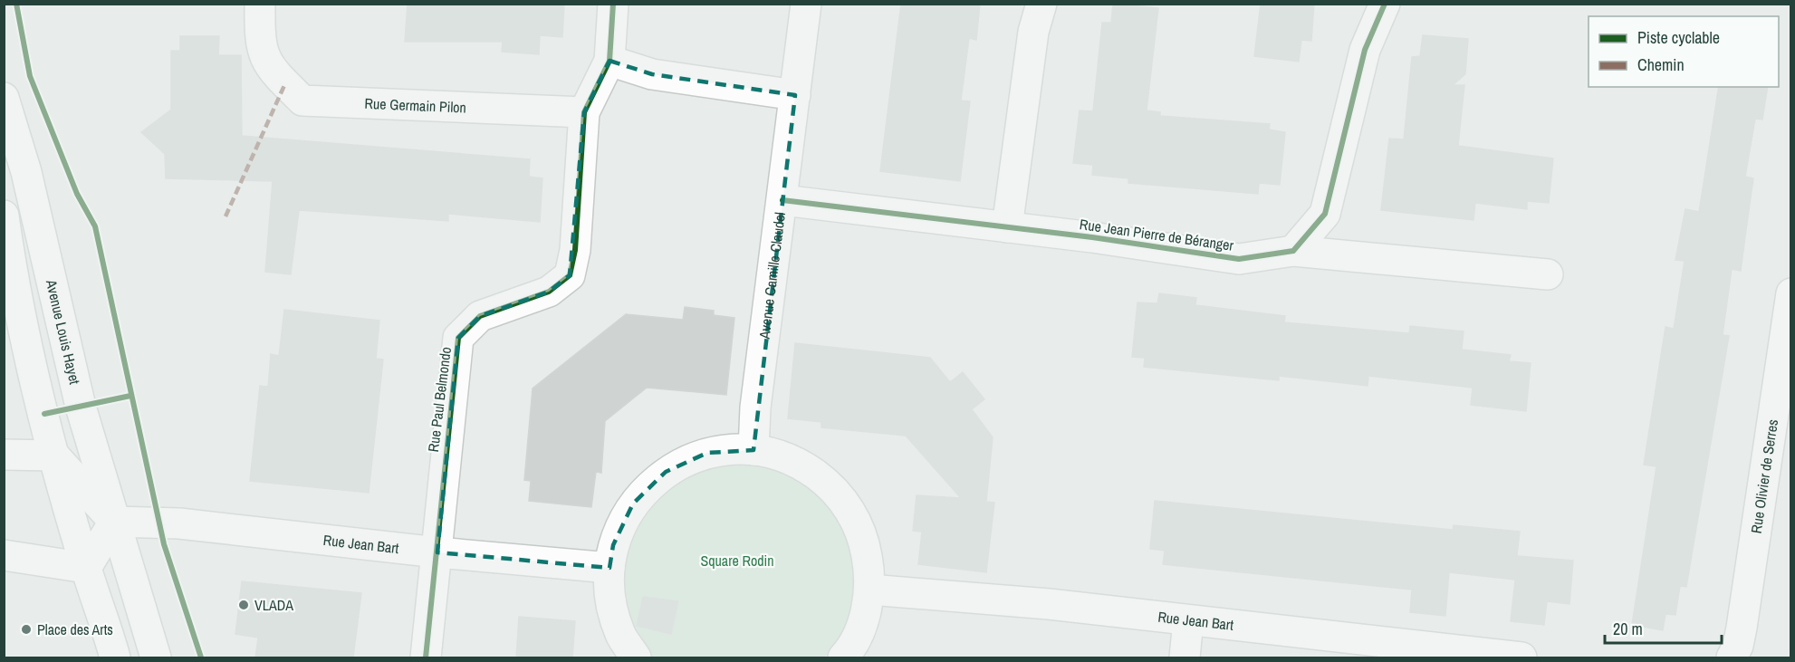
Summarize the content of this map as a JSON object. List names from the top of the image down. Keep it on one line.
{"streets":{"street":["Rue Germain Pilon","Rue Jean Pierre de Béranger","Avenue Camille Claudel","Avenue Louis Hayet","Rue Paul Belmondo","Rue Olivier de Serres","Rue Jean Bart"]},"crossings":[["Rue Germain Pilon","Rue Paul Belmondo"],["Rue Jean Pierre de Béranger","Avenue Camille Claudel"],["Avenue Louis Hayet","Rue Jean Bart"],["Rue Paul Belmondo","Rue Jean Bart"]],"parks":["Square Rodin"],"places":["VLADA","Place des Arts"],"legend":["Piste cyclable","Chemin"],"scale_bar":"20 m"}
